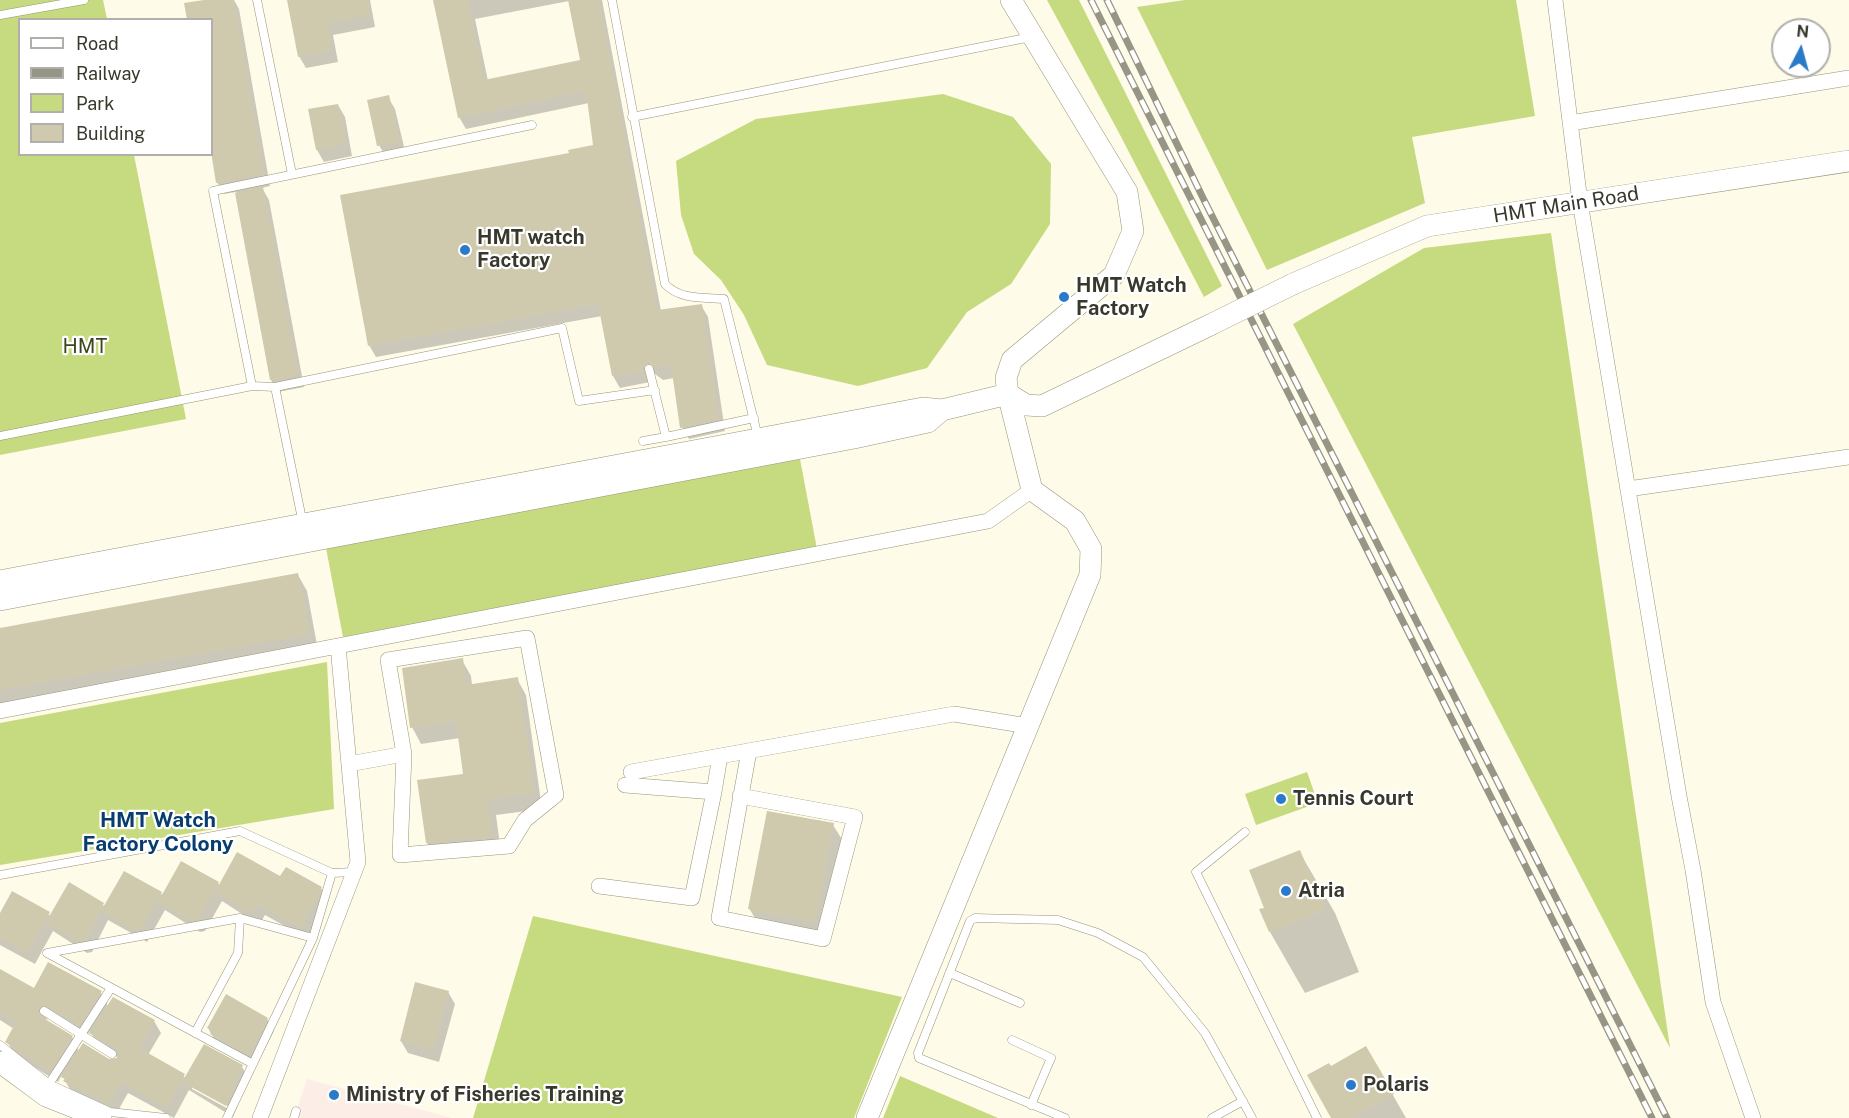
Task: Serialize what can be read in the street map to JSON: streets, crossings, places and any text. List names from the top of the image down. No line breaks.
{"streets":{"street":["HMT Main Road"]},"districts":["HMT Watch Factory Colony"],"parks":["HMT"],"places":["HMT watch Factory","HMT Watch Factory","Tennis Court","Atria","Polaris","Ministry of Fisheries Training"],"legend":["Road","Railway","Park","Building"],"north":"top"}
